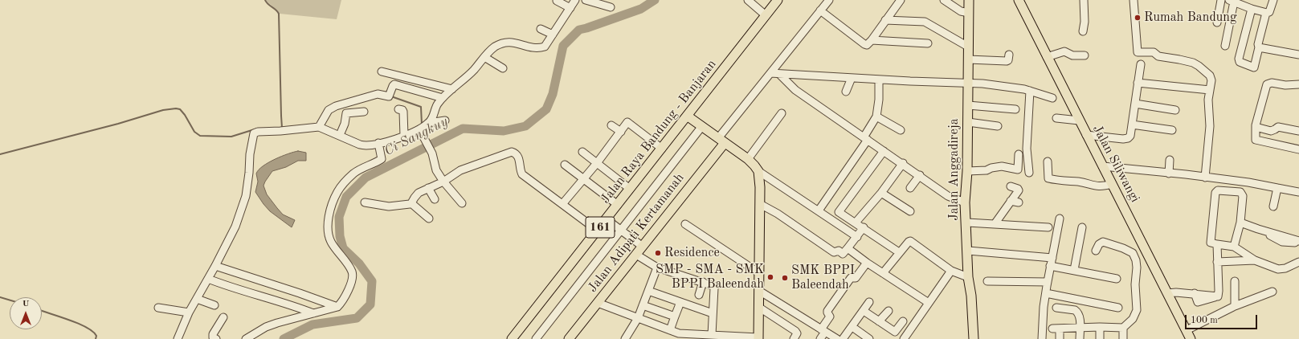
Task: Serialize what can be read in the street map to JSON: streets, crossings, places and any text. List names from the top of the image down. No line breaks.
{"streets":{"main road":["Jalan Raya Bandung - Banjaran","Jalan Siliwangi","Jalan Anggadireja","161","Jalan Adipati Kertamanah"]},"water":["Ci Sangkuy"],"places":["Rumah Bandung","Residence","SMP - SMA - SMK BPPI Baleendah","SMK BPPI Baleendah"],"scale_bar":"100 m","north":"top"}
